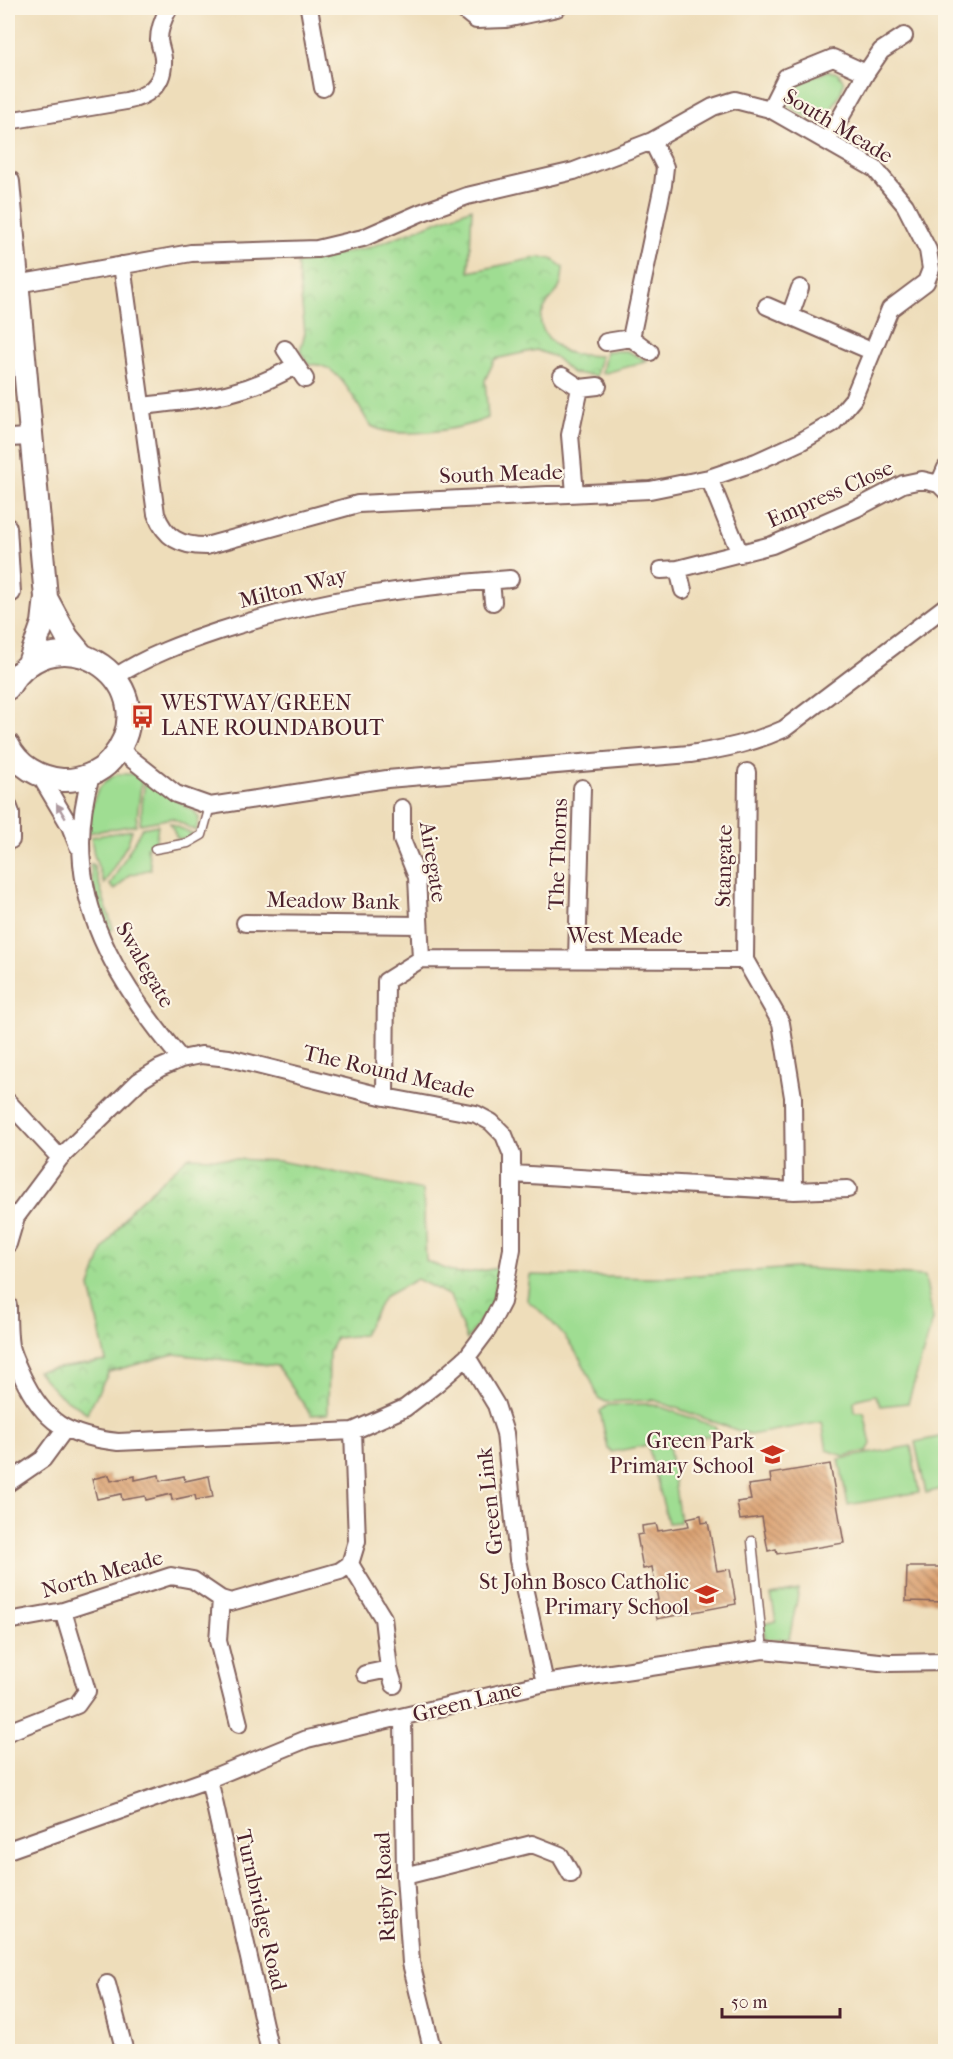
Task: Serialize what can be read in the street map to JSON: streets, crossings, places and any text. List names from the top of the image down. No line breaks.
{"streets":{"street":["South Meade","Empress Close","Milton Way","The Thorns","Airegate","Stangate","Meadow Bank","West Meade","Swalegate","The Round Meade","Green Link","North Meade","Green Lane","Rigby Road","Turnbridge Road"]},"crossings":[["The Thorns","West Meade"],["Airegate","Meadow Bank"],["Airegate","West Meade"],["Stangate","West Meade"],["Swalegate","The Round Meade"],["The Round Meade","Green Link"],["Green Link","Green Lane"],["Green Lane","Rigby Road"],["Green Lane","Turnbridge Road"]],"places":{"bus stop":["WESTWAY/GREEN LANE ROUNDABOUT"],"school or university":["Green Park Primary School","St John Bosco Catholic Primary School"]},"scale_bar":"50 m"}
